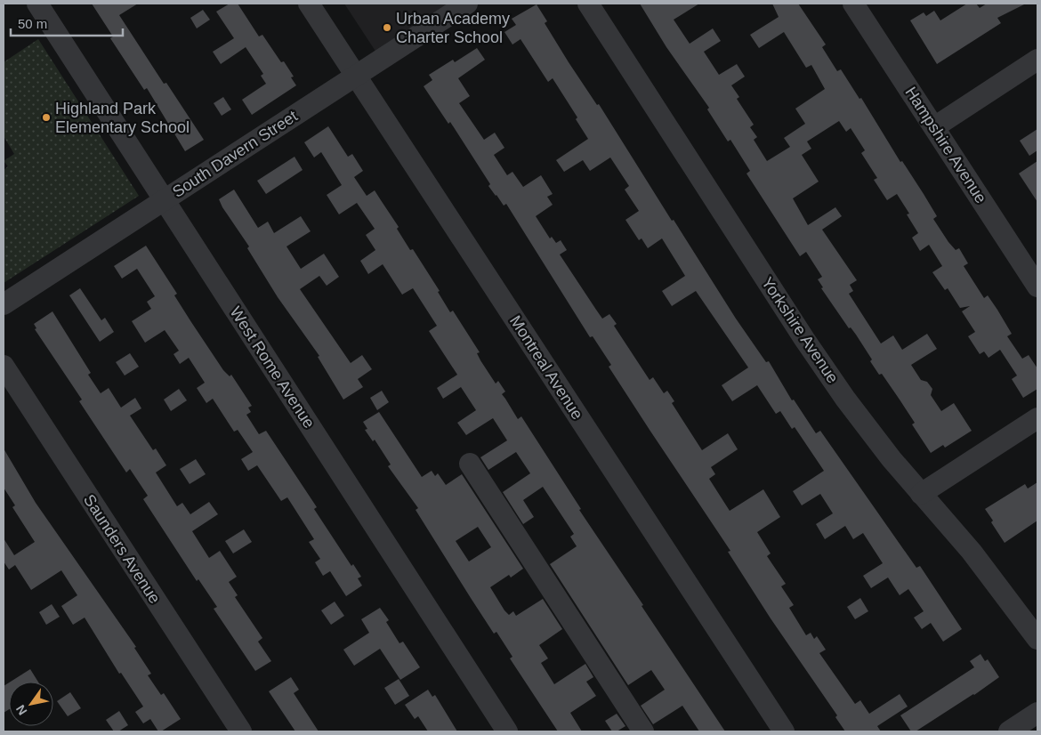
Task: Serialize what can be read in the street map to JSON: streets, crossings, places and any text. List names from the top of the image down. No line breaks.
{"streets":{"street":["Hampshire Avenue","South Davern Street","Yorkshire Avenue","West Rome Avenue","Montreal Avenue","Saunders Avenue"]},"crossings":[["South Davern Street","West Rome Avenue"],["South Davern Street","Montreal Avenue"]],"places":["Urban Academy Charter School","Highland Park Elementary School"],"scale_bar":"50 m","north":"bottom left"}
